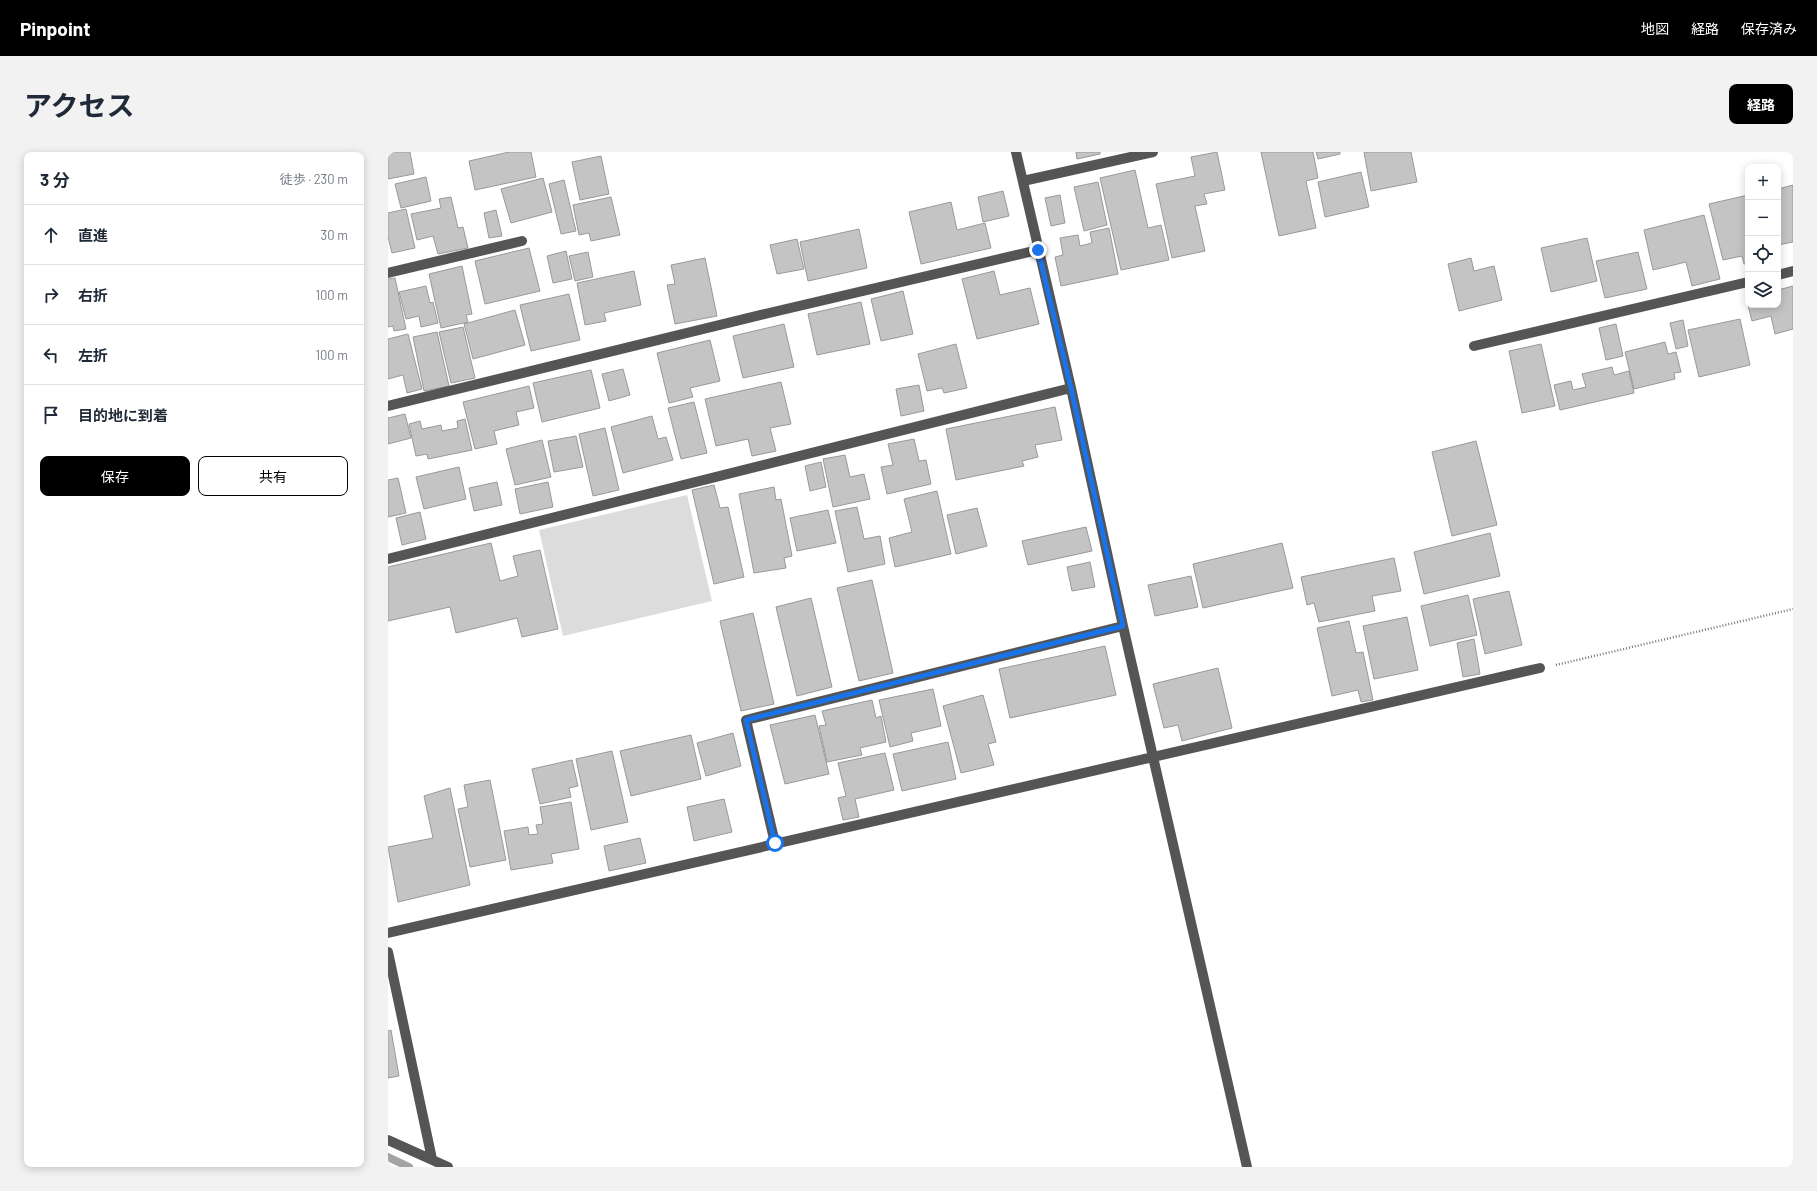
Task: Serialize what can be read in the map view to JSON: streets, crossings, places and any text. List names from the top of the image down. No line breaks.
{"page":{"header":"Pinpoint","nav":["地図","経路","保存済み"],"title":"アクセス","buttons":["経路",["保存","共有"]],"heading":["3 分","徒歩 · 230 m"],"map_buttons":["+","−"],"list":[["直進","30 m"],["右折","100 m"],["左折","100 m"],"目的地に到着"]}}
